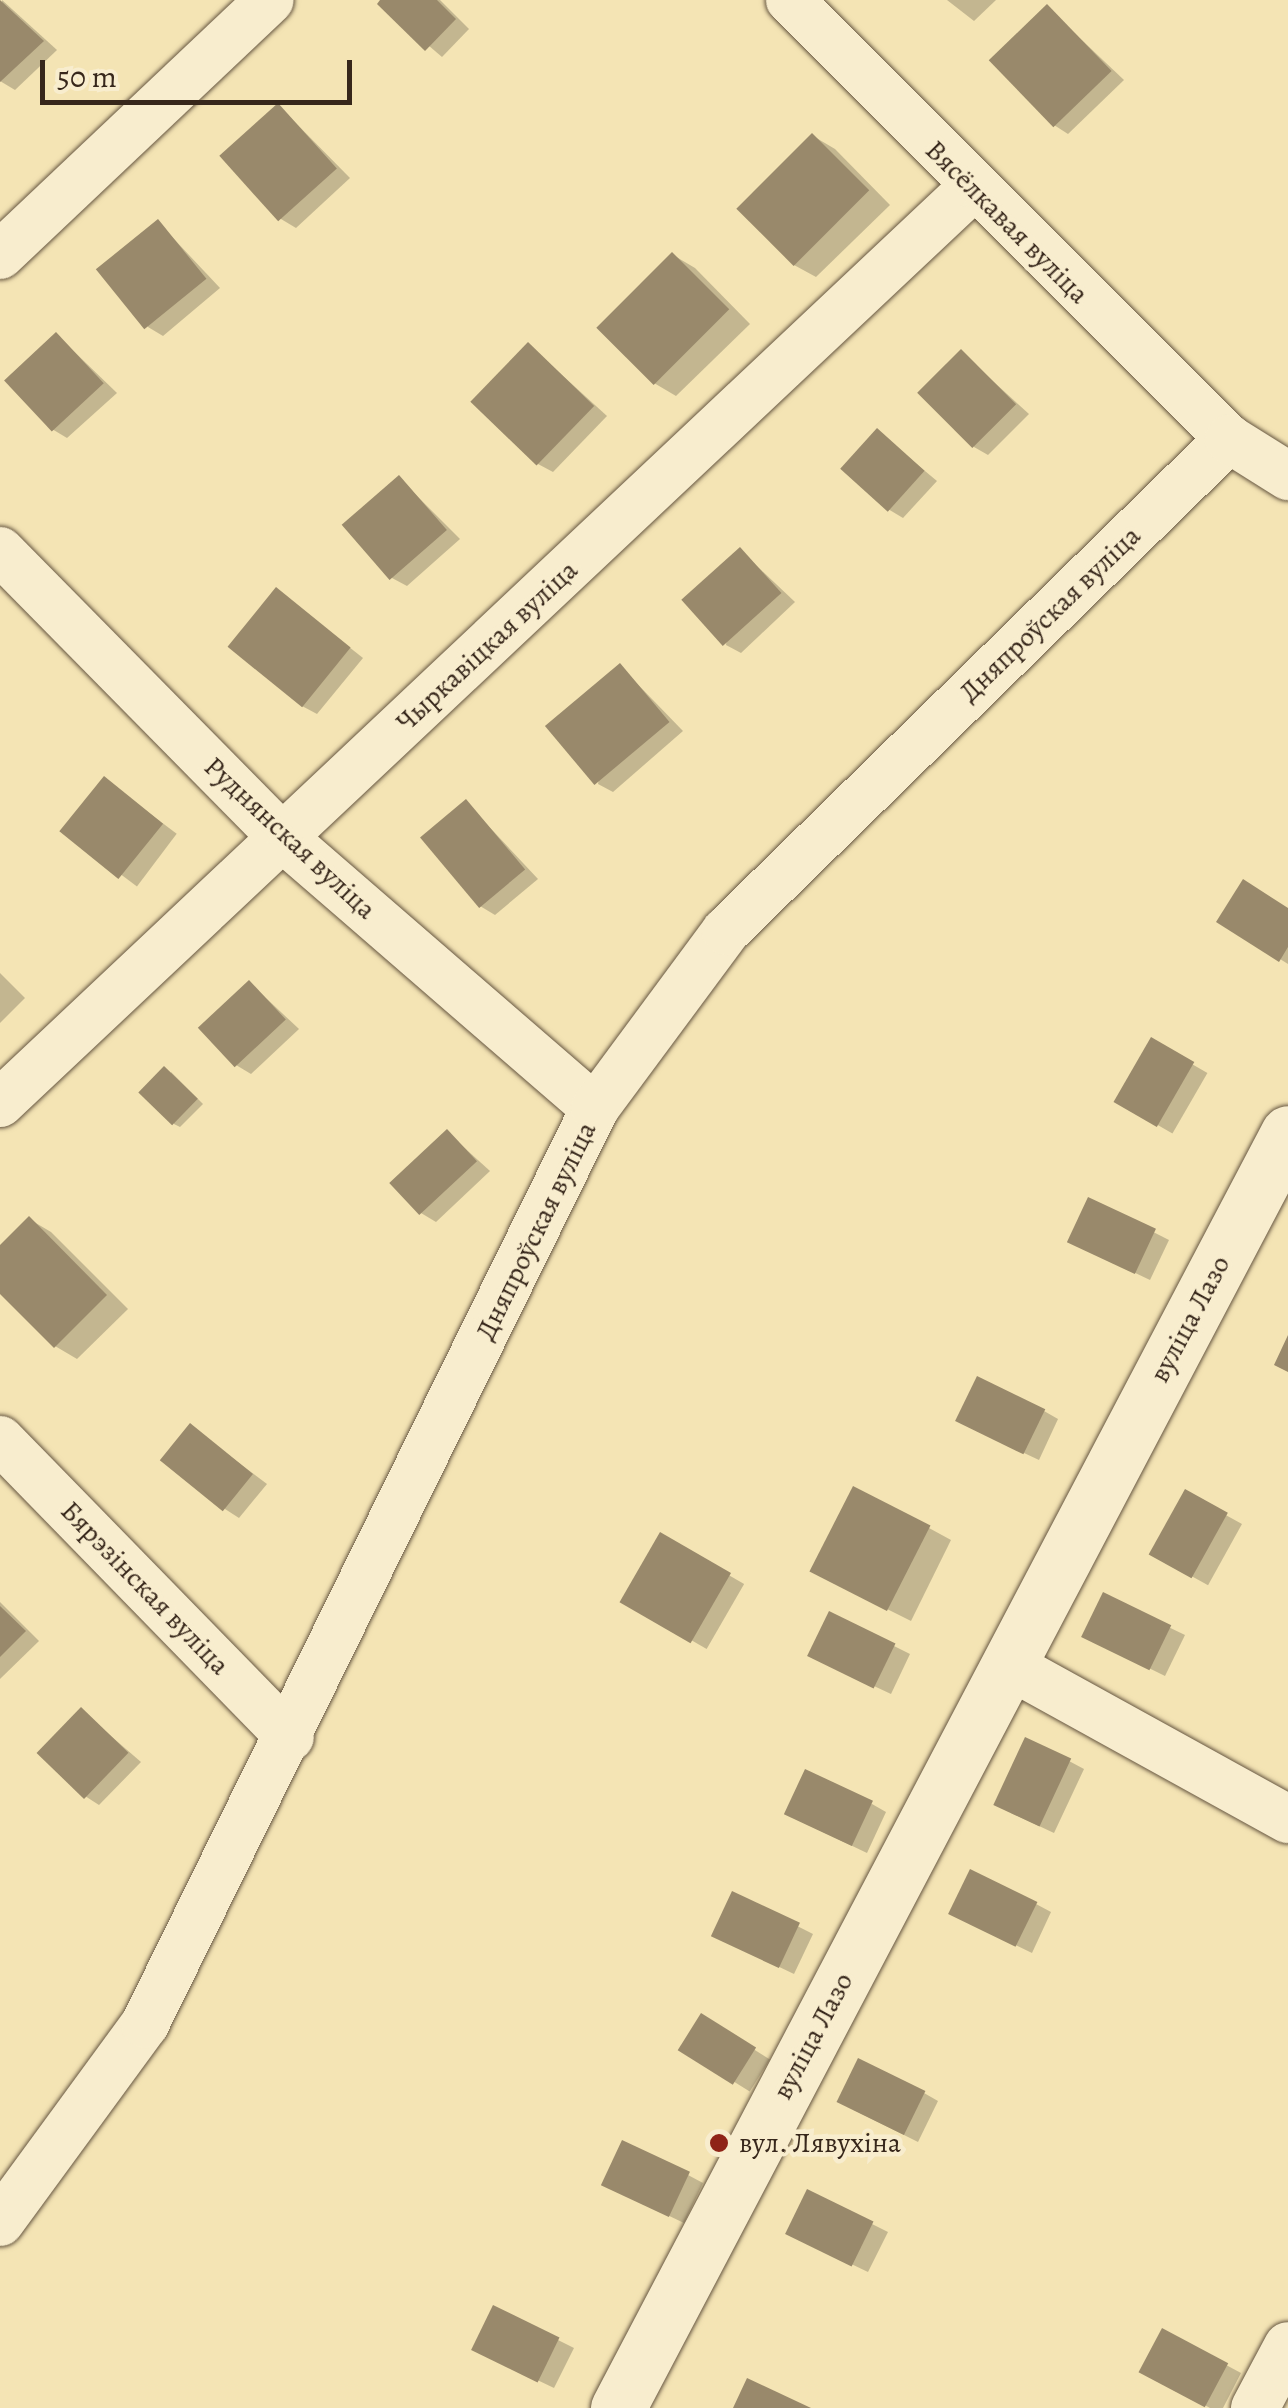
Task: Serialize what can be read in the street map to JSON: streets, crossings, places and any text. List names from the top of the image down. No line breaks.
{"streets":{"main road":["вуліца Лазо"],"street":["Вясёлкавая вуліца","Дняпроўская вуліца","Чыркавіцкая вуліца","Руднянская вуліца","Бярэзінская вуліца"]},"crossings":[["Вясёлкавая вуліца","Дняпроўская вуліца"],["Вясёлкавая вуліца","Чыркавіцкая вуліца"],["Дняпроўская вуліца","Руднянская вуліца"],["Дняпроўская вуліца","Бярэзінская вуліца"],["Чыркавіцкая вуліца","Руднянская вуліца"]],"places":["вул. Лявухіна"],"scale_bar":"50 m"}
